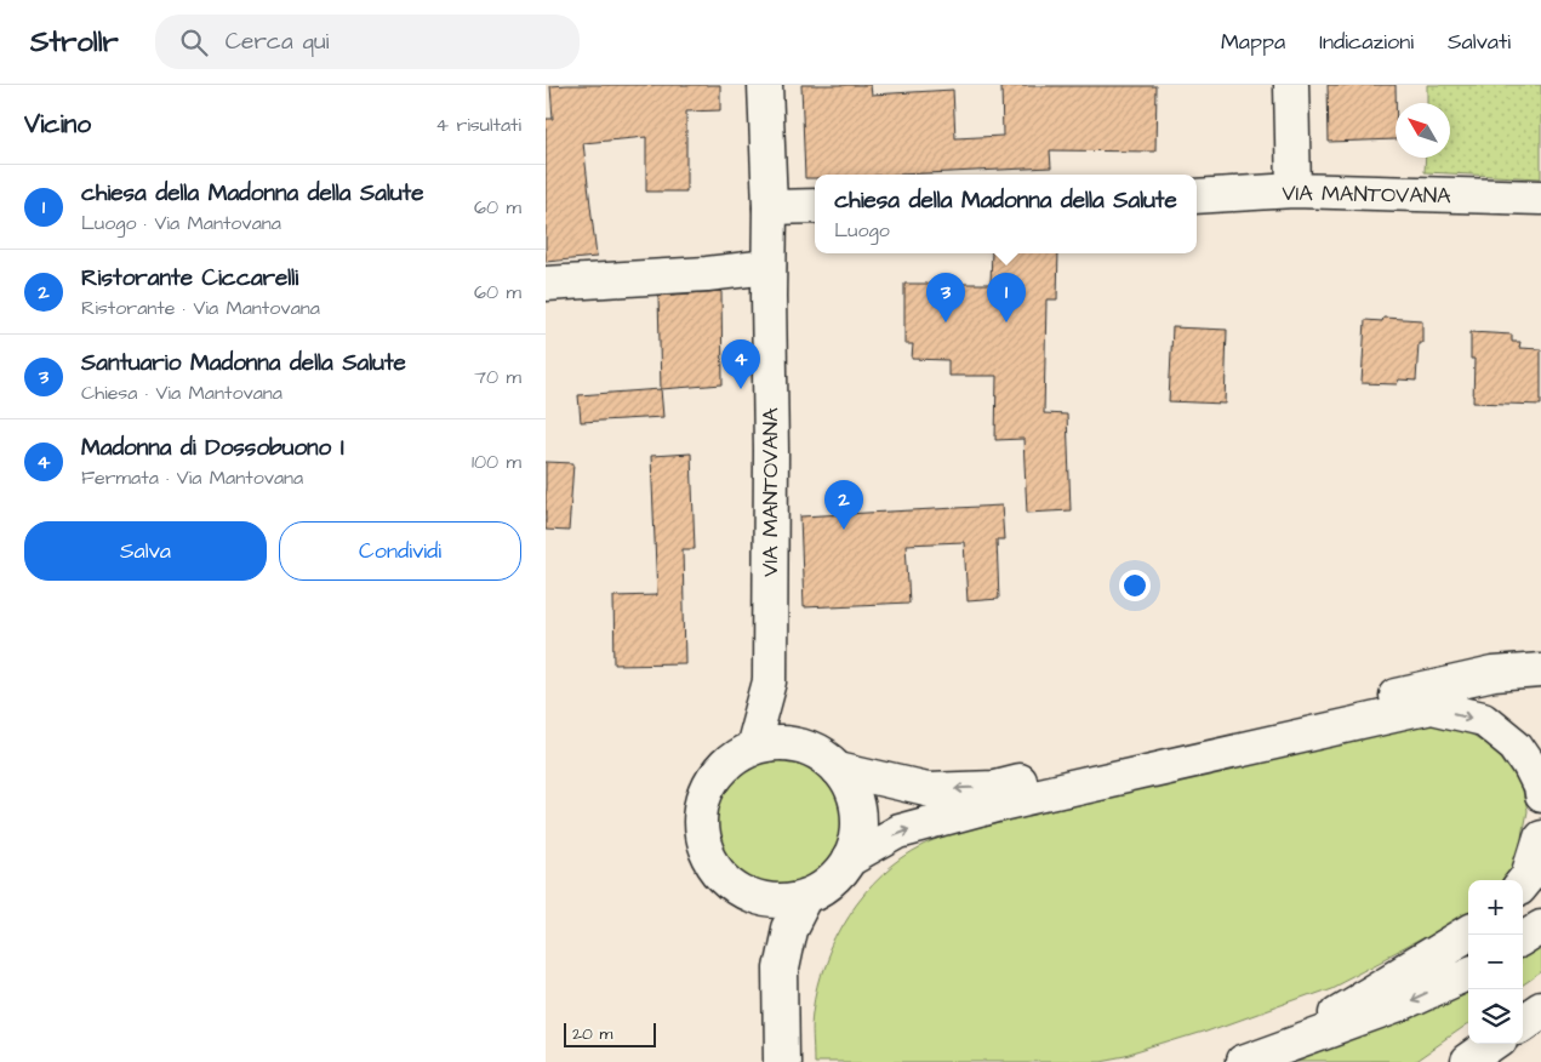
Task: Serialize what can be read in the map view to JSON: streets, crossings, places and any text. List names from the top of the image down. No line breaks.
{"streets":{"main road":["VIA MANTOVANA"]},"scale_bar":"20 m","north":"top left","page":{"header":"Strollr","search":"Cerca qui","nav":["Mappa","Indicazioni","Salvati"],"heading":["Vicino","4 risultati"],"list":[{"mark":"1","name":"chiesa della Madonna della Salute","note":"Luogo · Via Mantovana","value":"60 m"},{"mark":"2","name":"Ristorante Ciccarelli","note":"Ristorante · Via Mantovana","value":"60 m"},{"mark":"3","name":"Santuario Madonna della Salute","note":"Chiesa · Via Mantovana","value":"70 m"},{"mark":"4","name":"Madonna di Dossobuono I","note":"Fermata · Via Mantovana","value":"100 m"}],"popup":["chiesa della Madonna della Salute","Luogo"],"pins":["1","3","4","2"],"buttons":["Salva","Condividi"],"map_buttons":["+","−"],"scale":"20 m"}}
